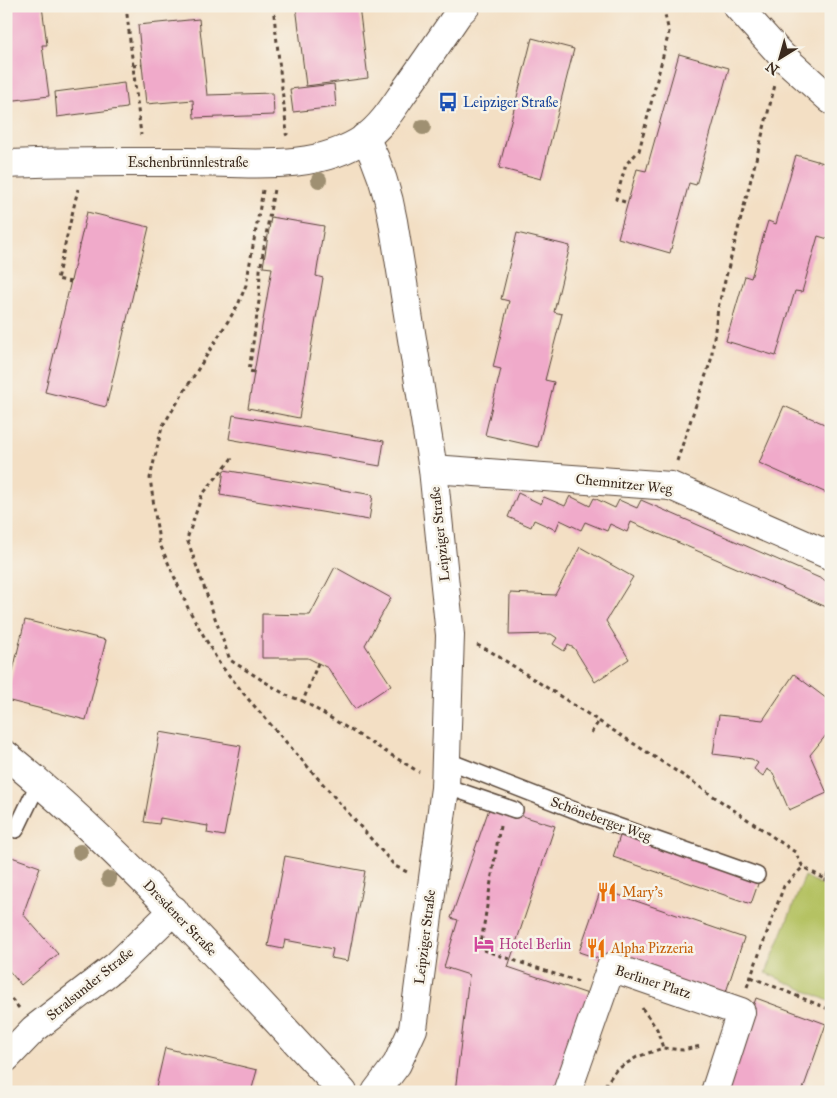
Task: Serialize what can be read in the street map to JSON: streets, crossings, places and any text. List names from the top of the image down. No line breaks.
{"streets":{"street":["Eschenbrünnlestraße","Chemnitzer Weg","Leipziger Straße","Dresdener Straße","Berliner Platz","Stralsunder Straße"],"lane":["Schöneberger Weg"]},"crossings":[["Eschenbrünnlestraße","Leipziger Straße"],["Chemnitzer Weg","Leipziger Straße"],["Leipziger Straße","Schöneberger Weg"],["Dresdener Straße","Stralsunder Straße"]],"places":{"bus stop":["Leipziger Straße"],"restaurant":["Mary's","Alpha Pizzeria"],"hotel":["Hotel Berlin"]},"north":"bottom left"}
